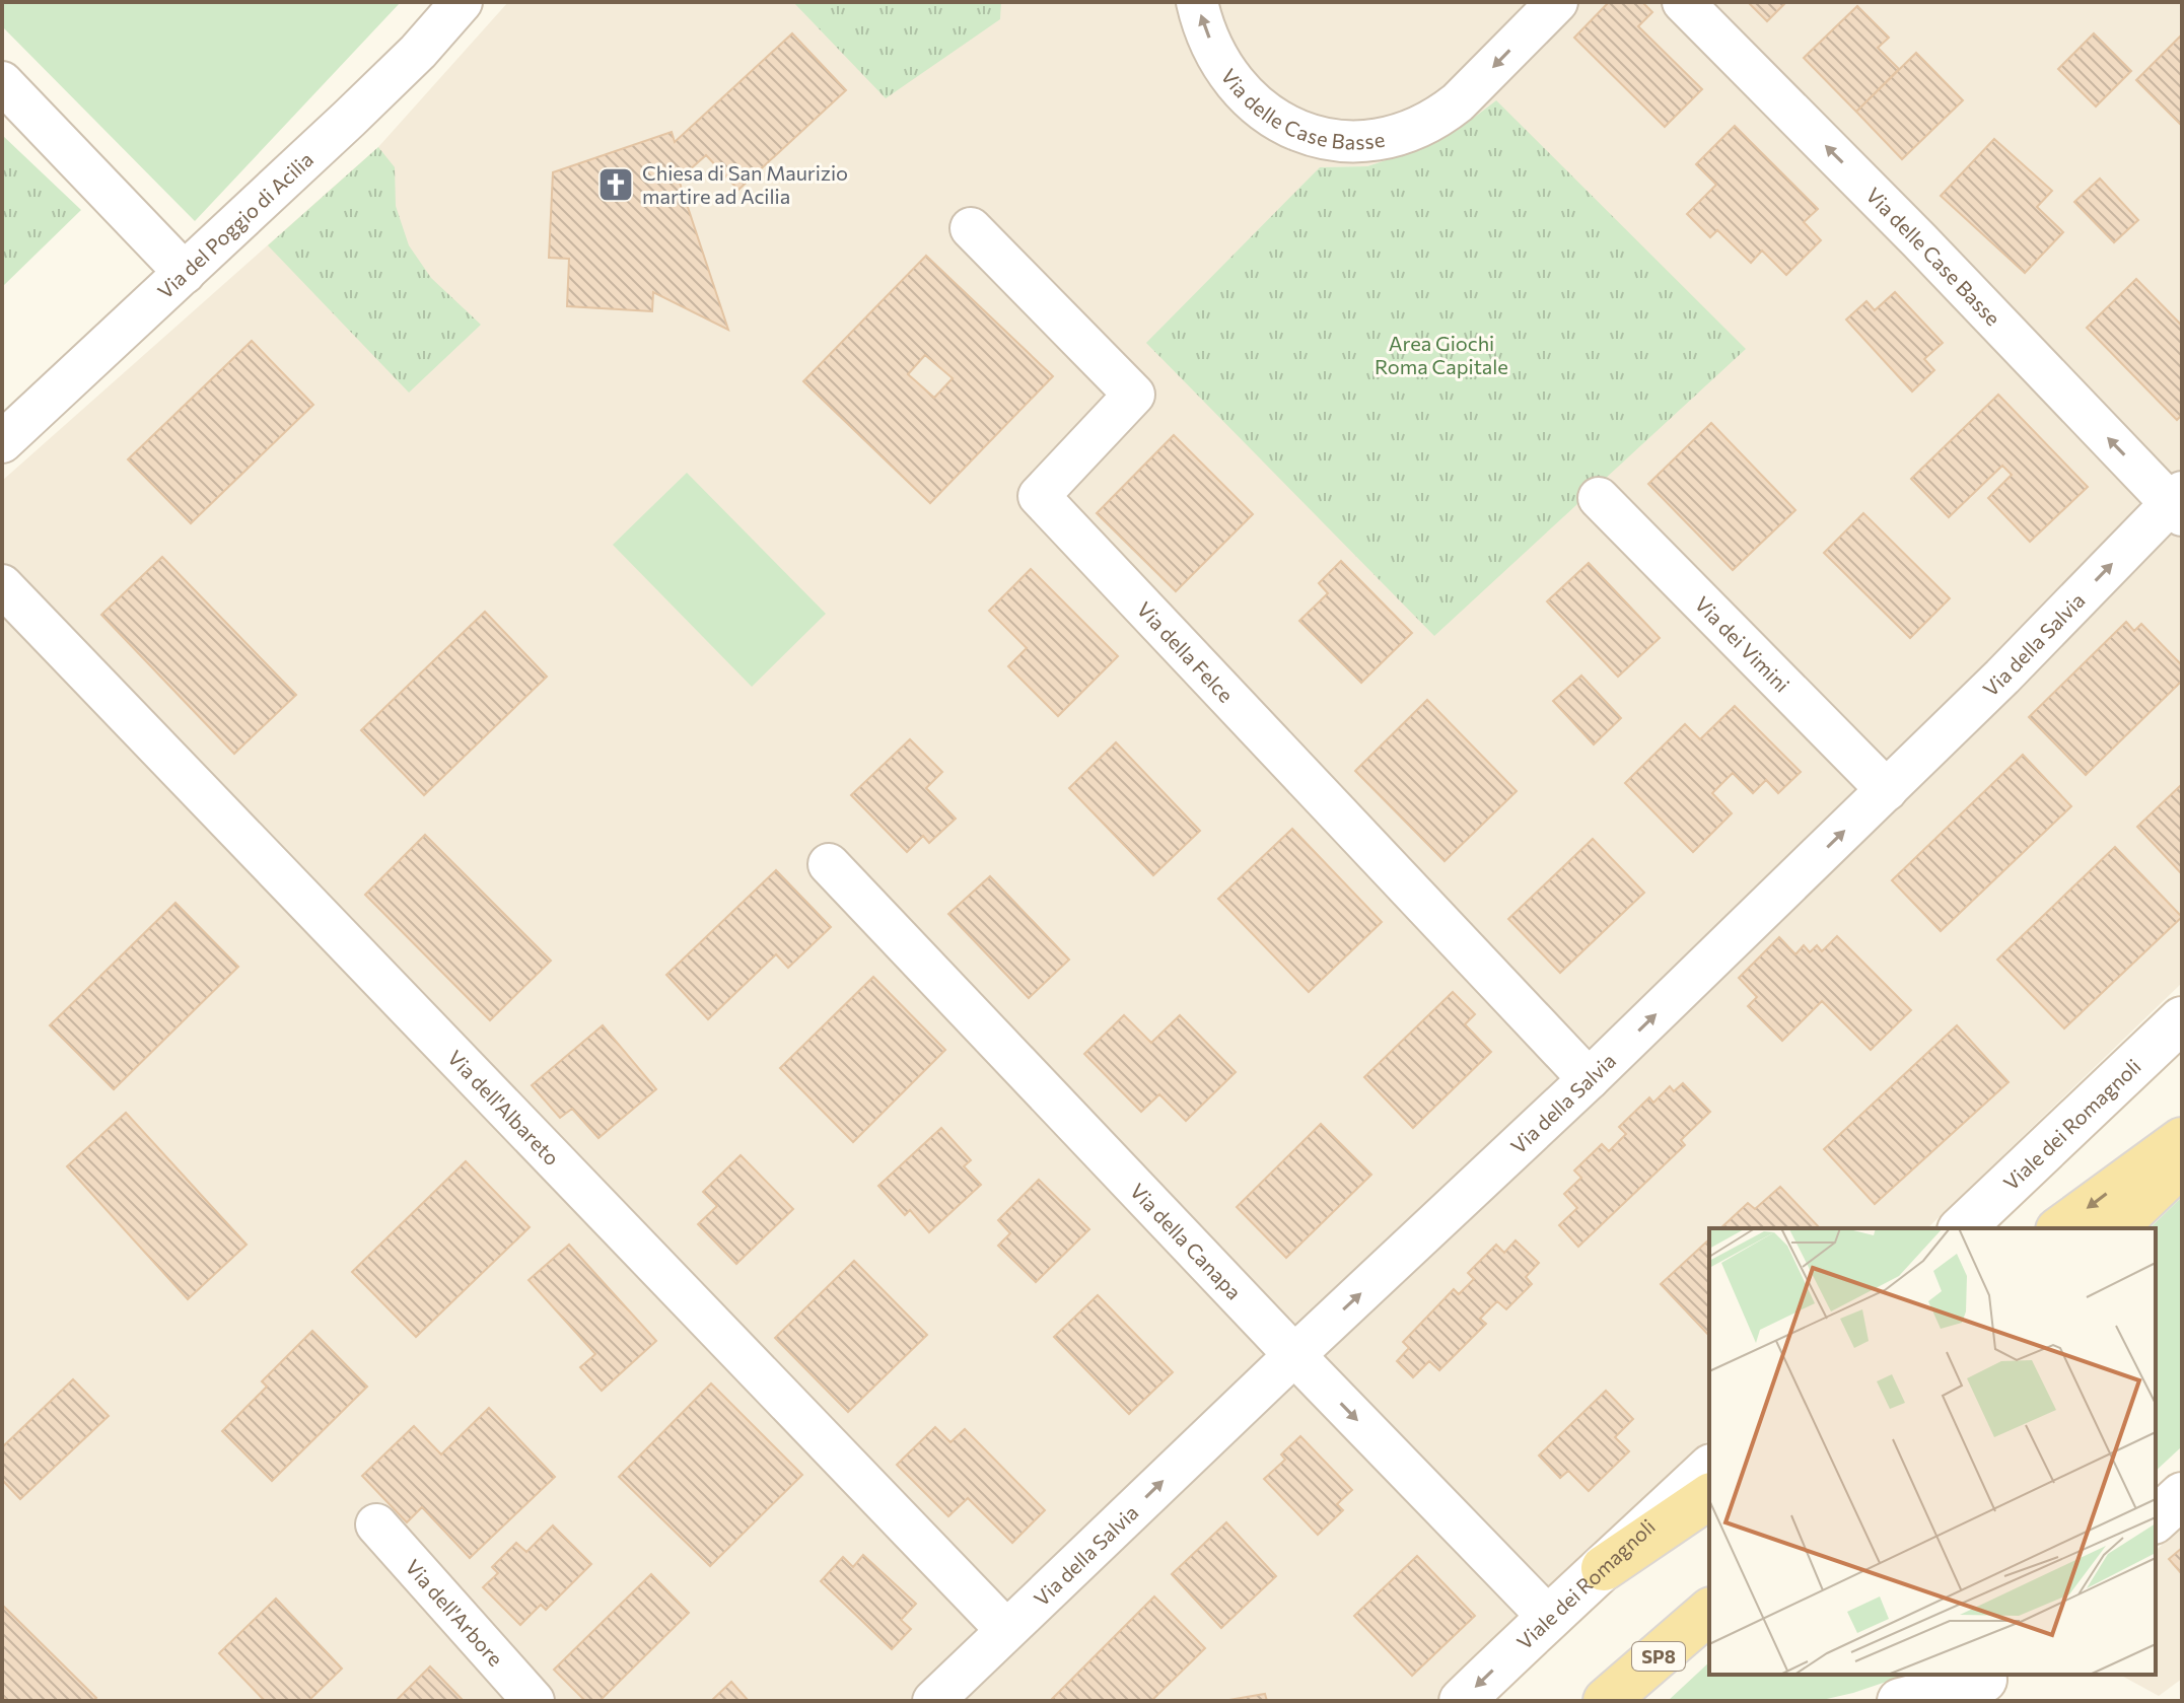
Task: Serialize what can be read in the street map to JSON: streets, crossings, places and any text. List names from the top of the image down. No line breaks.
{"streets":{"main road":["Viale dei Romagnoli","SP8"],"street":["Via delle Case Basse","Via del Poggio di Acilia","Via della Salvia","Via dei Vimini","Via della Felce","Via dell'Albareto","Via della Canapa","Via dell'Arbore"]},"crossings":[["Via delle Case Basse","Via della Salvia"],["Via della Salvia","Via dei Vimini"],["Via della Salvia","Via della Felce"],["Via della Salvia","Via dell'Albareto"],["Via della Salvia","Via della Canapa"],["Viale dei Romagnoli","Via della Canapa"]],"one_way":["Via delle Case Basse","Via della Salvia","Via della Canapa"],"parks":["Area Giochi Roma Capitale"],"places":{"church":["Chiesa di San Maurizio martire ad Acilia"]}}
